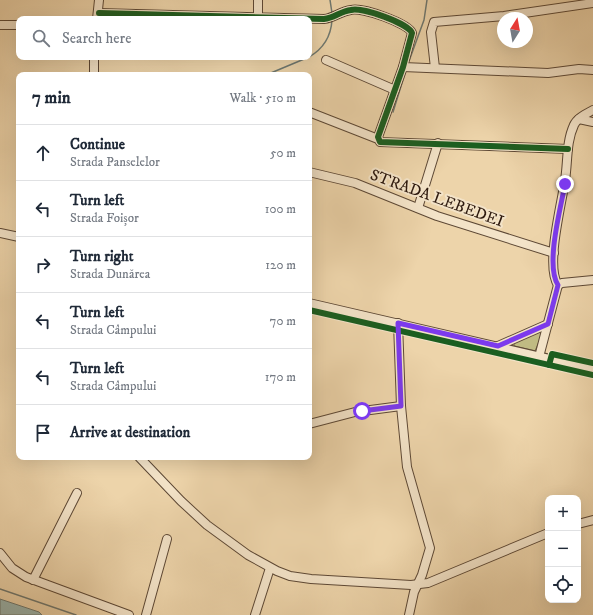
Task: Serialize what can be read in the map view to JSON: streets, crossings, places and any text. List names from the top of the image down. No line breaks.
{"streets":{"street":["STRADA LEBEDEI"]},"north":"top","page":{"search":"Search here","heading":["7 min","Walk · 510 m"],"list":[["Continue","Strada Panselelor","50 m"],["Turn left","Strada Foișor","100 m"],["Turn right","Strada Dunărea","120 m"],["Turn left","Strada Câmpului","70 m"],["Turn left","Strada Câmpului","170 m"],"Arrive at destination"],"map_buttons":["+","−"]}}
